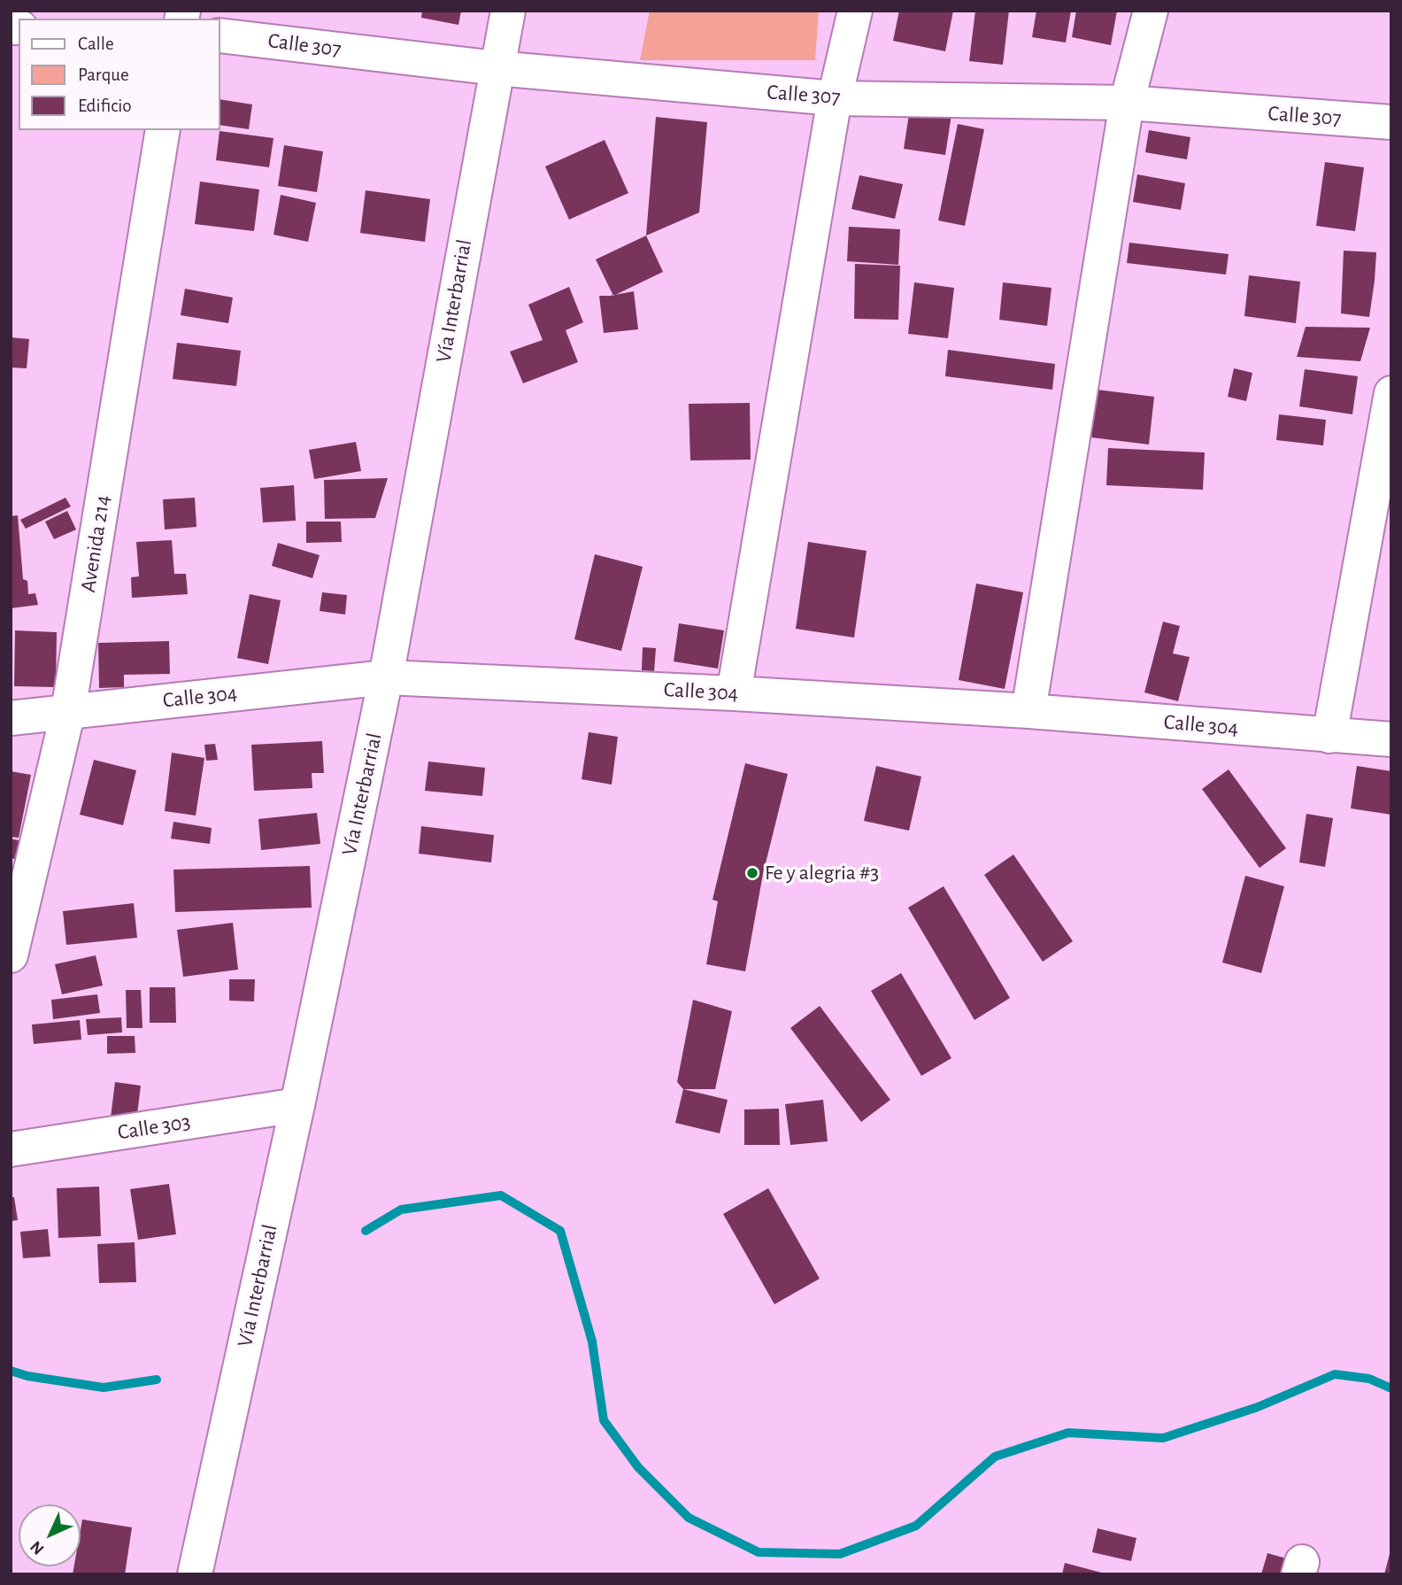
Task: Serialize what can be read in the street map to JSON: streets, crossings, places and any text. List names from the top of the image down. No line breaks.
{"streets":{"street":["Calle 307","Vía Interbarrial","Avenida 214","Calle 304","Calle 303"]},"crossings":[["Calle 307","Vía Interbarrial"],["Vía Interbarrial","Calle 304"],["Vía Interbarrial","Calle 303"],["Avenida 214","Calle 304"]],"places":["Fe y alegria #3"],"legend":["Calle","Parque","Edificio"],"north":"bottom left"}
